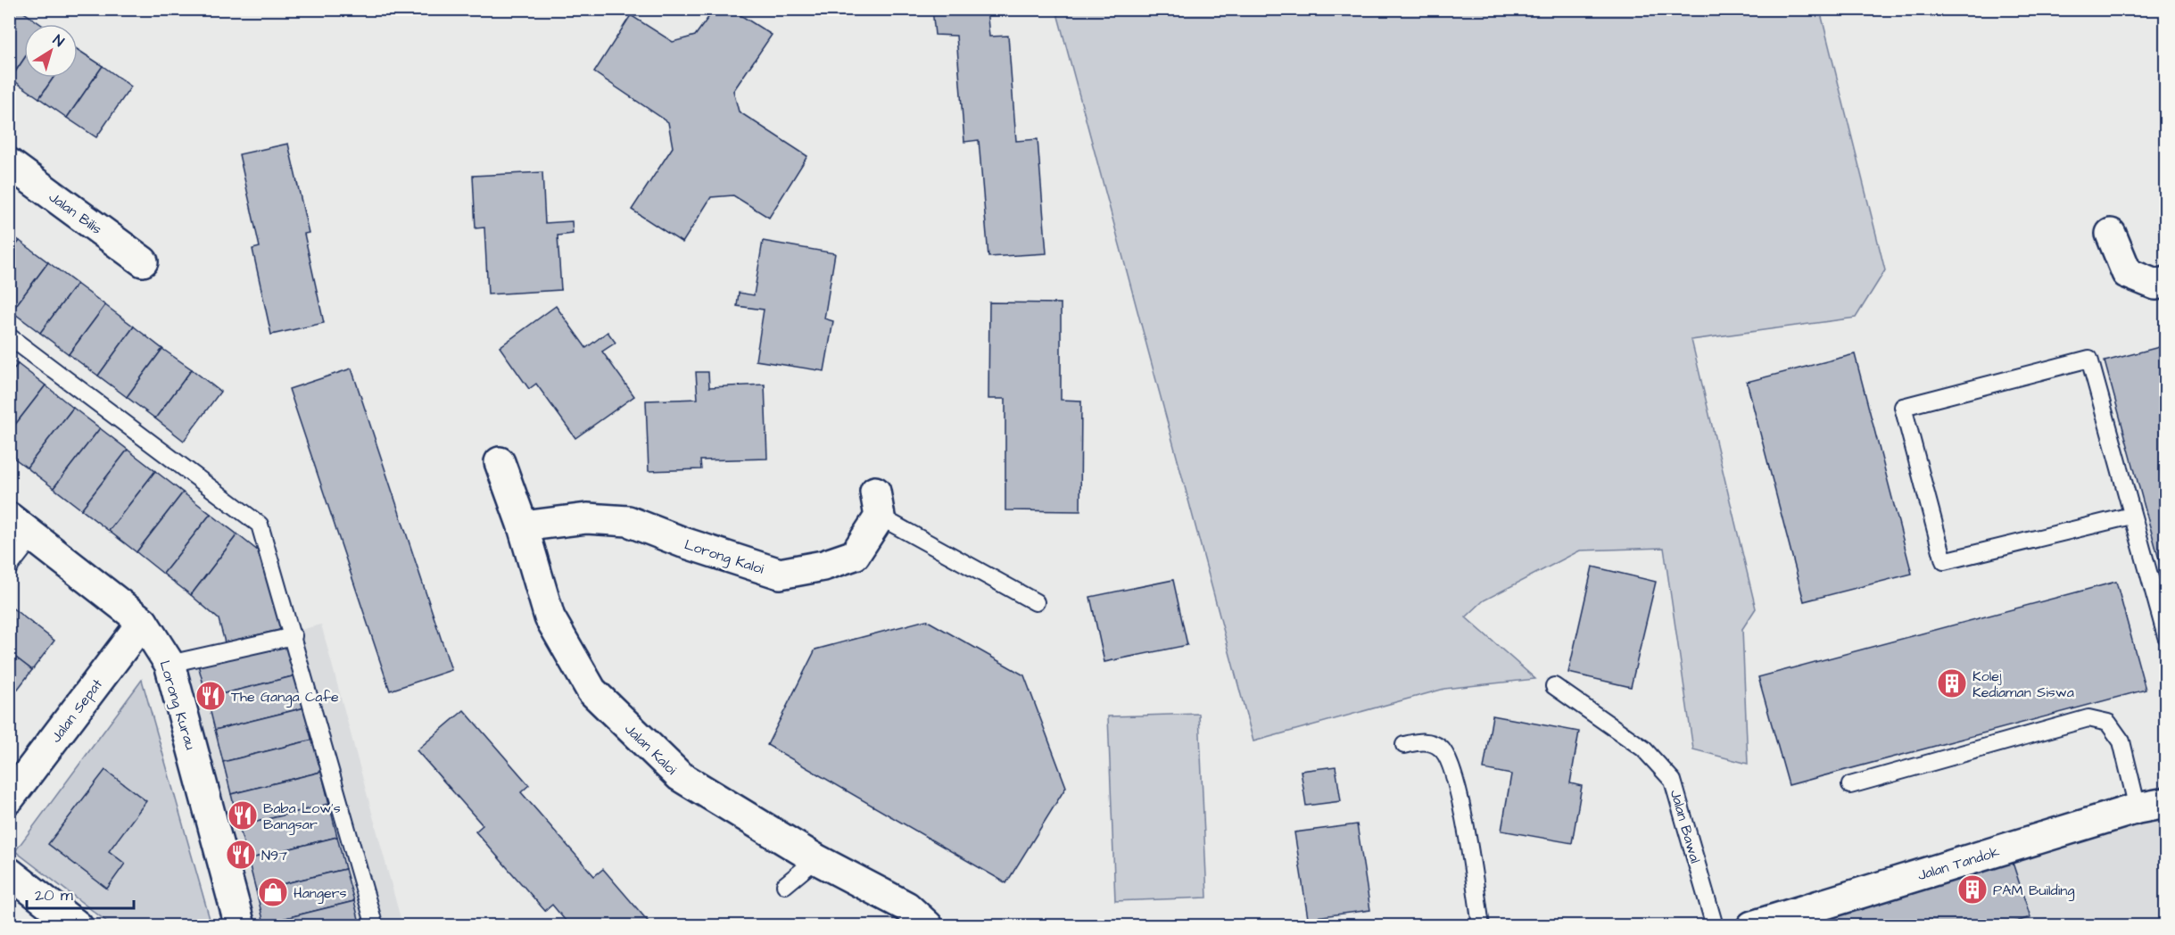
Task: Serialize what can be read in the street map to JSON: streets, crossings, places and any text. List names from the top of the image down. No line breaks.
{"streets":{"street":["Jalan Bilis","Lorong Kaloi","Lorong Kurau","Jalan Sepat","Jalan Kaloi","Jalan Tandok"],"lane":["Jalan Bawal"]},"crossings":[["Lorong Kaloi","Jalan Kaloi"],["Lorong Kurau","Jalan Sepat"]],"places":{"building":["Kolej Kediaman Siswa","PAM Building"],"restaurant":["The Ganga Cafe","Baba Low's Bangsar","N97"],"shop":["Hangers"]},"scale_bar":"20 m","north":"top right"}
